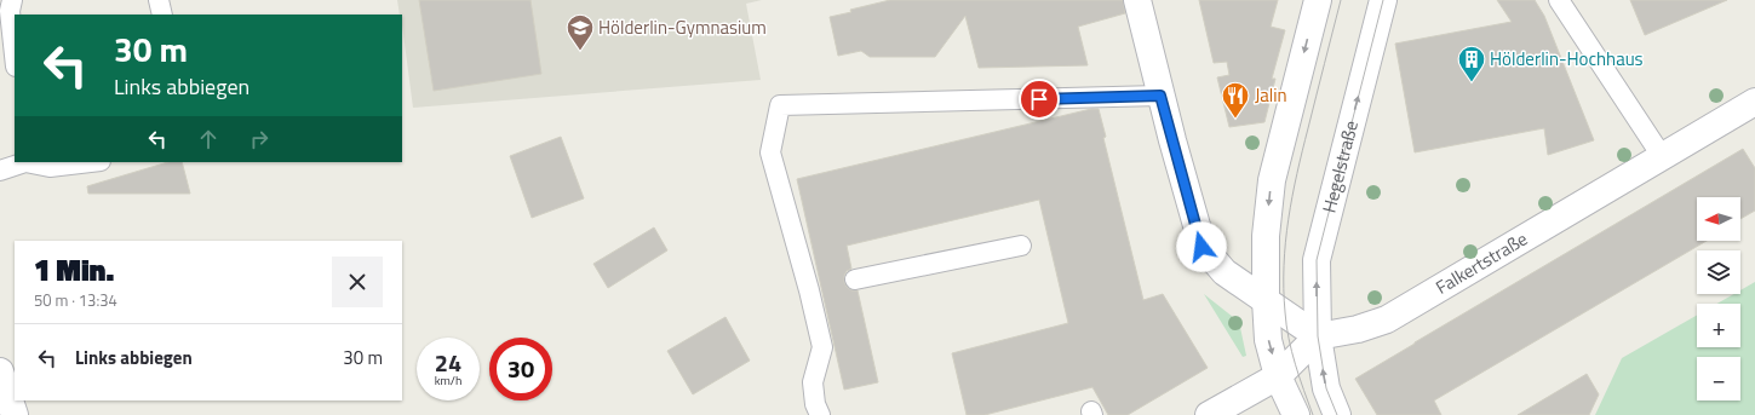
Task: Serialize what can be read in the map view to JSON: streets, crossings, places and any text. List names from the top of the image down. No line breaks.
{"streets":{"street":["Hegelstraße","Falkertstraße"]},"crossings":[["Hegelstraße","Falkertstraße"]],"places":{"school or university":["Hölderlin-Gymnasium"],"building":["Hölderlin-Hochhaus"],"restaurant":["Jalin"]},"north":"left","page":{"turn":["30 m","Links abbiegen"],"map_buttons":["+","−"],"heading":["1 Min.","50 m · 13:34"],"list":[{"name":"Links abbiegen","value":"30 m"}],"speed":"24 km/h","limit":"30"}}
